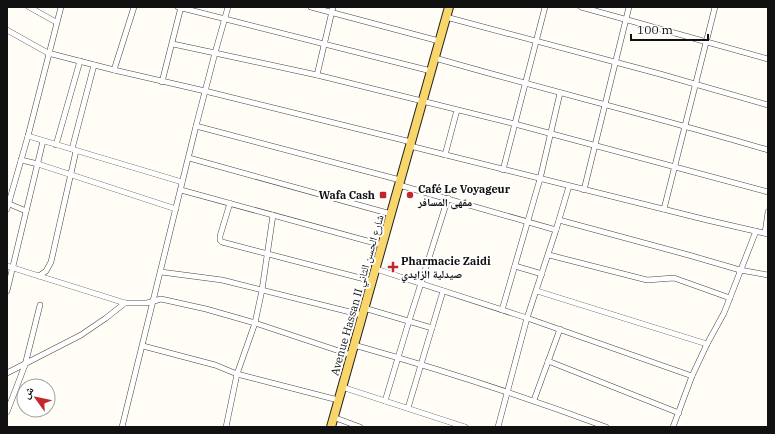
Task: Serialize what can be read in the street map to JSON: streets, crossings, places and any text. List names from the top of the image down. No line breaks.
{"streets":{"main road":["Avenue Hassan II شارع الحسن الثاني"]},"places":{"transit":["Wafa Cash"],"other":["Café Le Voyageur مقهى المسافر"],"health":["Pharmacie Zaidi صيدلية الزايدي"]},"scale_bar":"100 m","north":"top left"}
